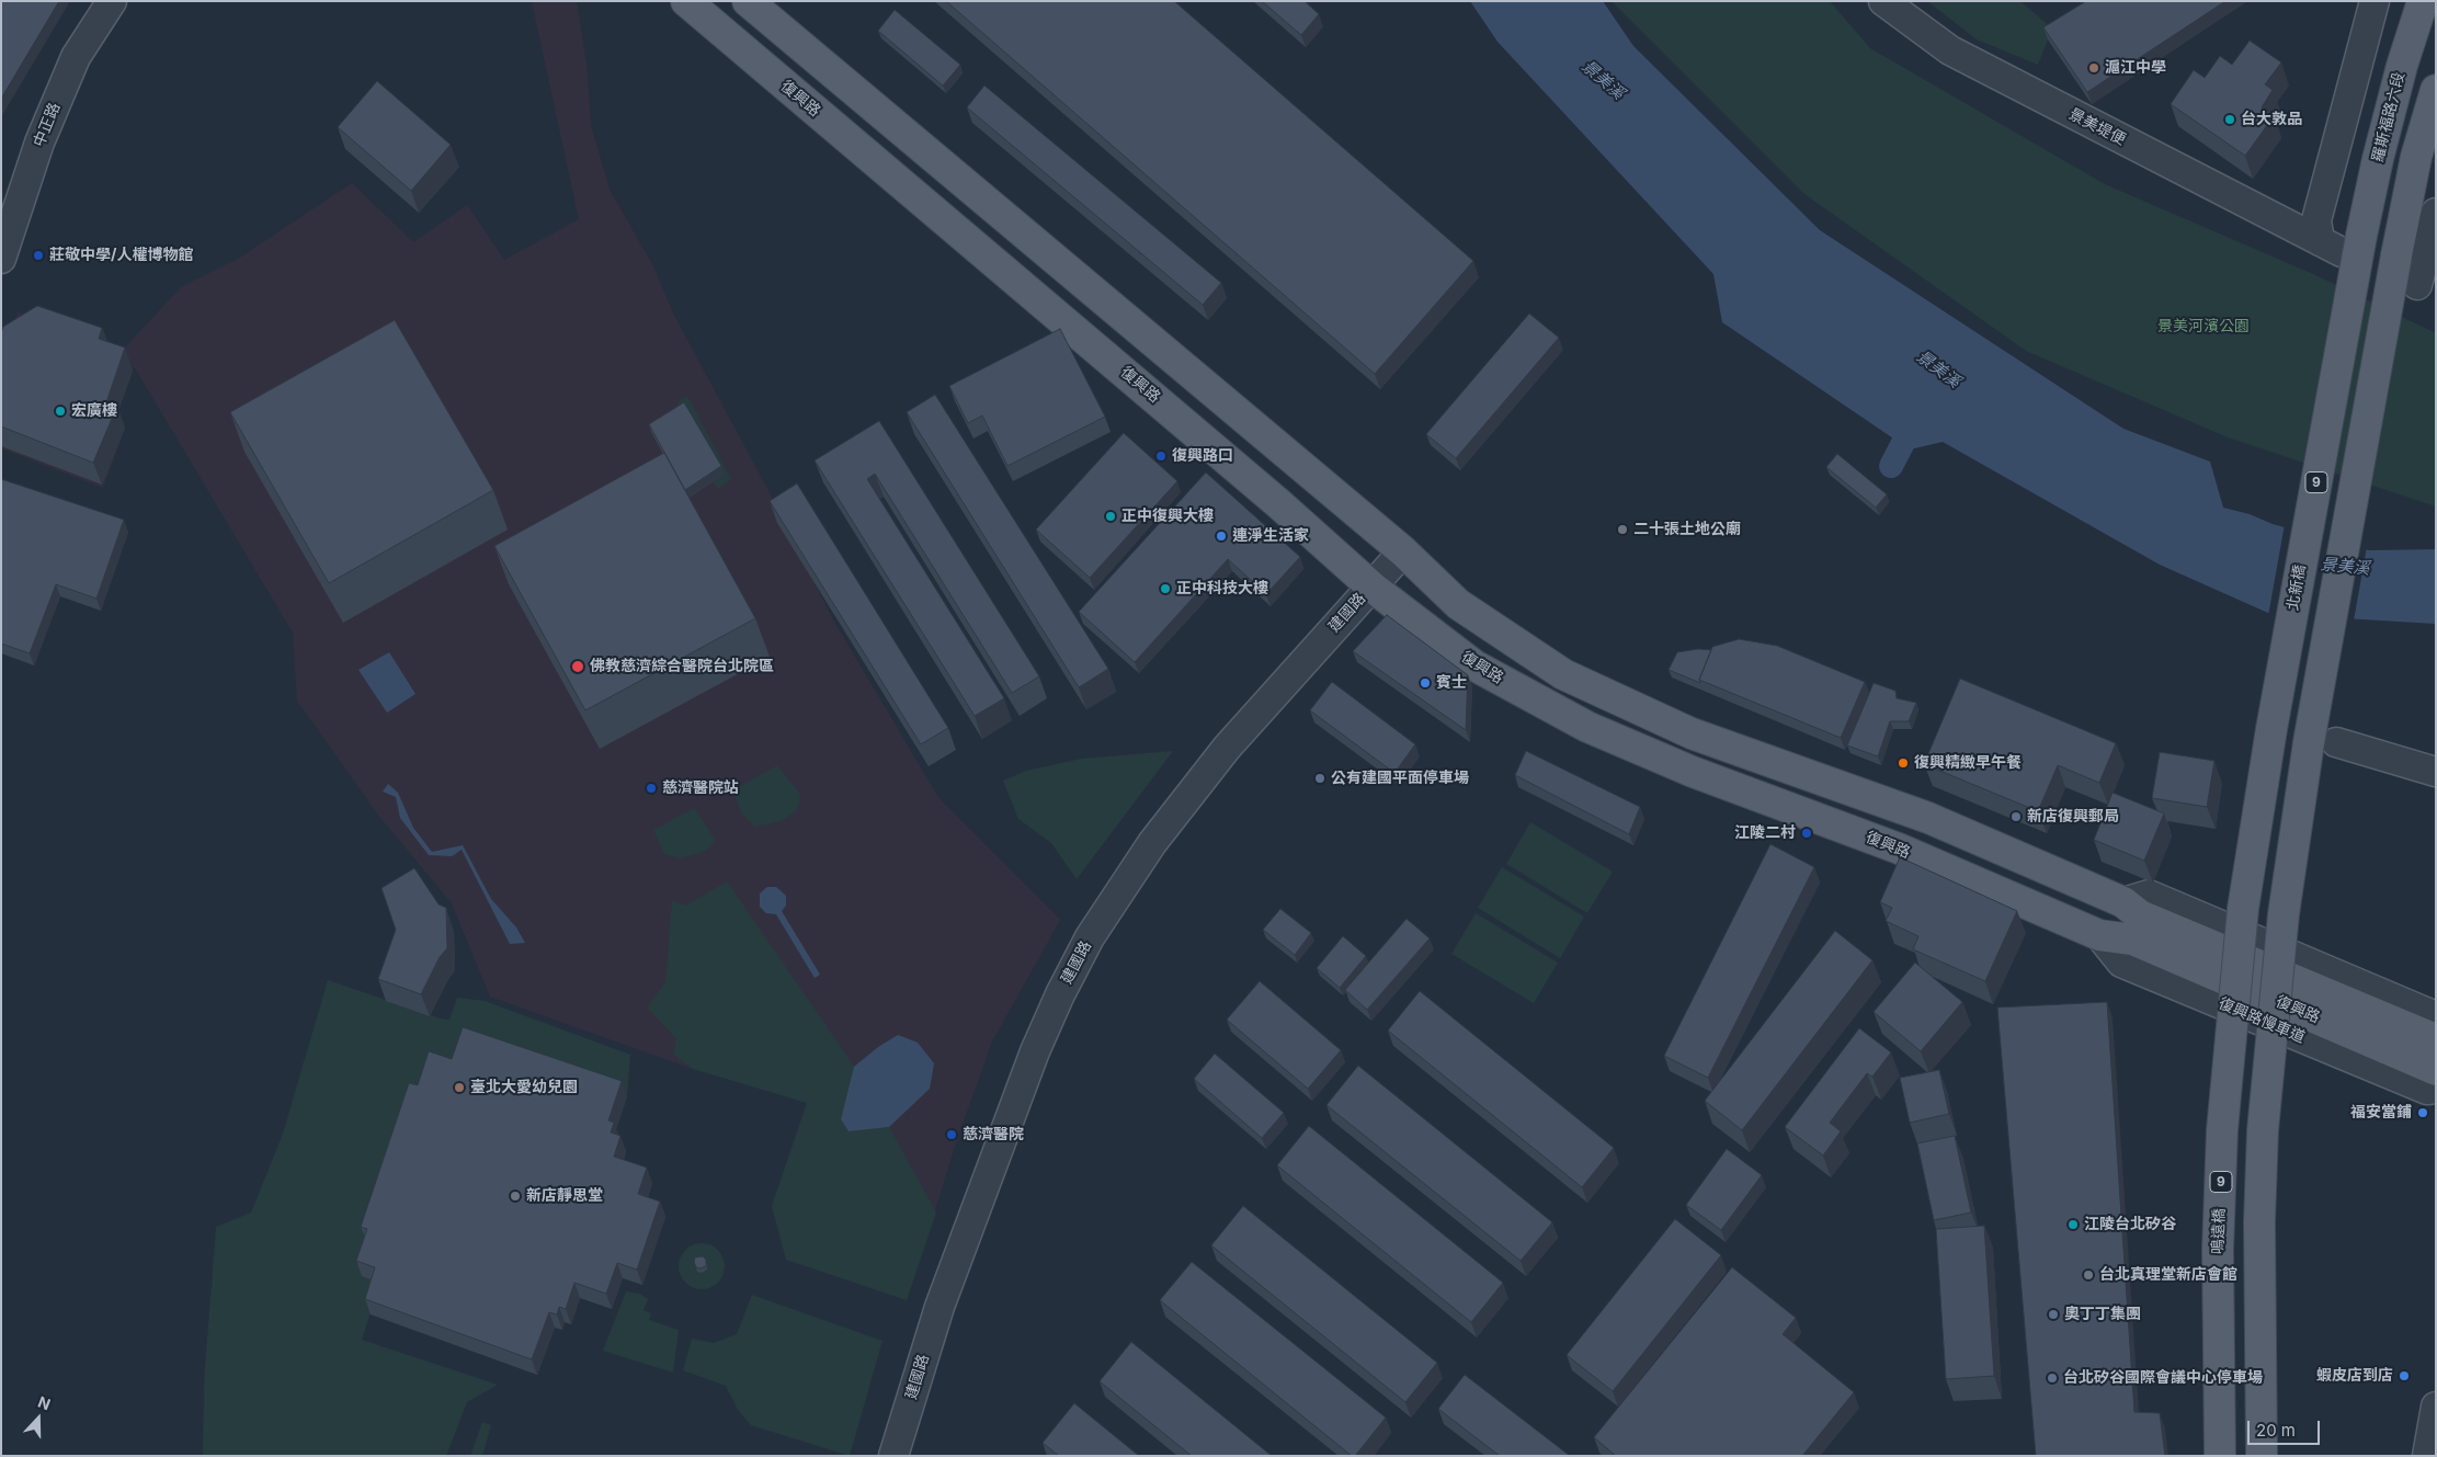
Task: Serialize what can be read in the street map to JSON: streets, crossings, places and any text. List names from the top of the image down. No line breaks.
{"streets":{"main road":["復興路","羅斯福路六段","9","北新橋","鳴遠橋"],"street":["中正路","景美堤便","建國路","復興路慢車道"]},"crossings":[["復興路","建國路"],["復興路","復興路慢車道"],["羅斯福路六段","景美堤便"],["羅斯福路六段","北新橋"],["景美堤便","北新橋"],["北新橋","鳴遠橋"]],"water":["景美溪"],"parks":["景美河濱公園"],"places":["滬江中學","台大敦品","莊敬中學/人權博物館","宏廣樓","復興路口","正中復興大樓","二十張土地公廟","連淨生活家","正中科技大樓","佛教慈濟綜合醫院台北院區","賓士","復興精緻早午餐","公有建國平面停車場","慈濟醫院站","新店復興郵局","江陵二村","臺北大愛幼兒園","福安當鋪","慈濟醫院","新店靜思堂","江陵台北矽谷","台北真理堂新店會館","奧丁丁集團","蝦皮店到店","台北矽谷國際會議中心停車場"],"scale_bar":"20 m","north":"top"}
